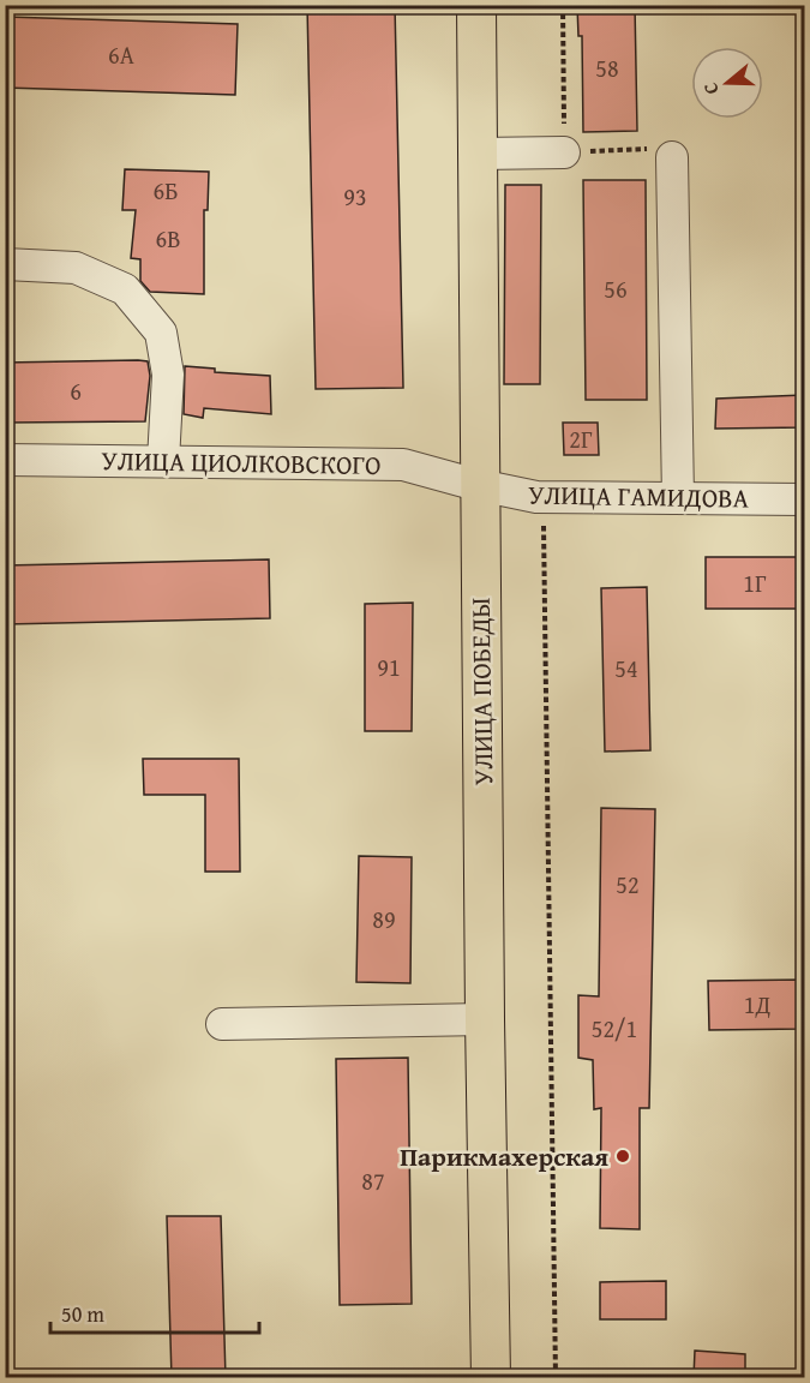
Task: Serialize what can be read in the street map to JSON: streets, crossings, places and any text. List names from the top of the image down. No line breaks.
{"streets":{"main road":["УЛИЦА ПОБЕДЫ"],"street":["УЛИЦА ЦИОЛКОВСКОГО","УЛИЦА ГАМИДОВА"]},"crossings":[["УЛИЦА ЦИОЛКОВСКОГО","УЛИЦА ГАМИДОВА"],["УЛИЦА ЦИОЛКОВСКОГО","УЛИЦА ПОБЕДЫ"],["УЛИЦА ГАМИДОВА","УЛИЦА ПОБЕДЫ"]],"places":["Парикмахерская"],"house_numbers":["6А","58","6Б","93","6В","56","6","2Г","1Г","91","54","52","89","1Д","52/1","87"],"scale_bar":"50 m","north":"left"}
